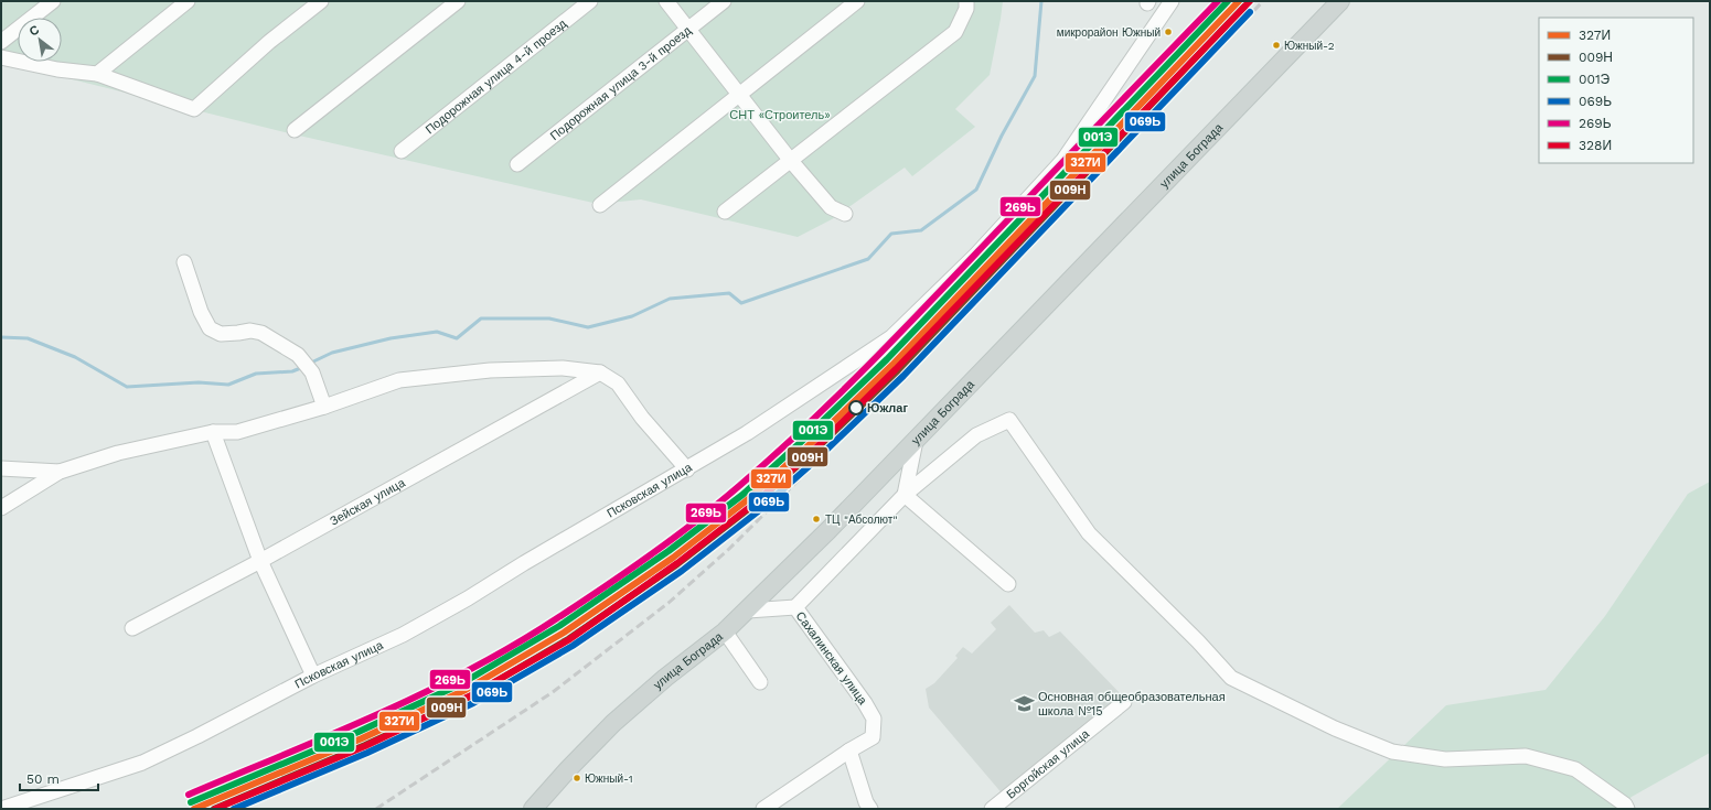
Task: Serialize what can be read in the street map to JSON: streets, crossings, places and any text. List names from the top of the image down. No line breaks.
{"streets":{"main road":["улица Бограда"],"street":["Подорожная улица 4-й проезд","Подорожная улица 3-й проезд","Псковская улица","Зейская улица","Сахалинская улица","Боргойская улица"]},"parks":["СНТ «Строитель»"],"places":{"other":["микрорайон Южный","Южный-2","Южлаг","ТЦ \"Абсолют\"","Южный-1"],"school or university":["Основная общеобразовательная школа №15"]},"lines":["transit line 327И","transit line 001Э","transit line 269Ь","transit line 328И","transit line 009Н","transit line 069Ь"],"legend":["327И","009Н","001Э","069Ь","269Ь","328И"],"scale_bar":"50 m","north":"top left"}
